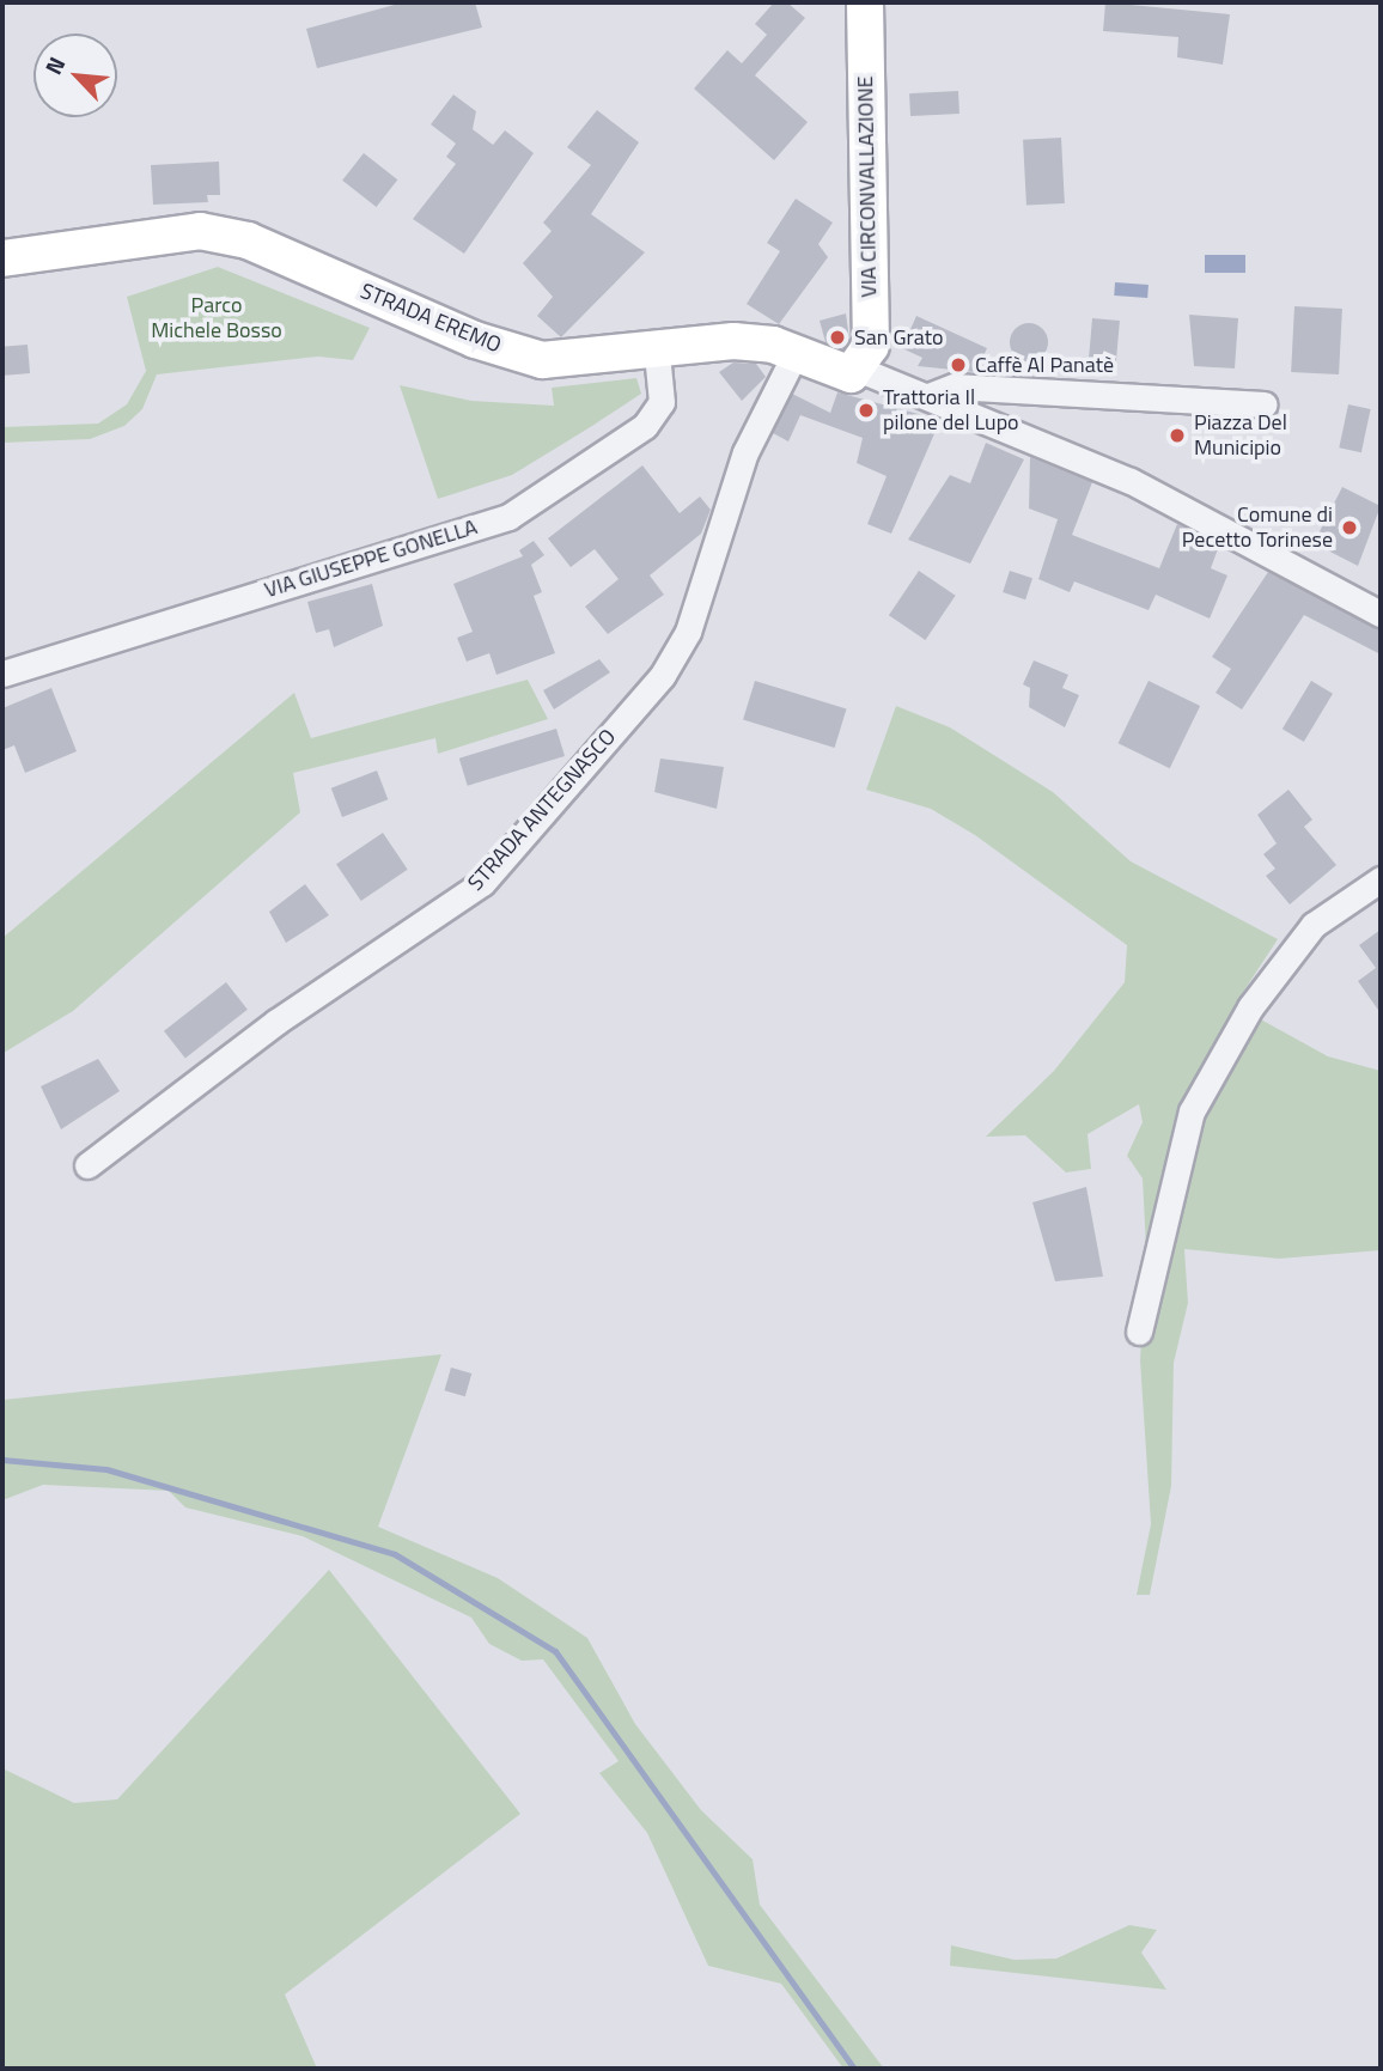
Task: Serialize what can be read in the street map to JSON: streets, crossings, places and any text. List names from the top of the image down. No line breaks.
{"streets":{"main road":["VIA CIRCONVALLAZIONE","STRADA EREMO"],"street":["VIA GIUSEPPE GONELLA","STRADA ANTEGNASCO"]},"crossings":[["VIA CIRCONVALLAZIONE","STRADA EREMO"],["STRADA EREMO","VIA GIUSEPPE GONELLA"],["STRADA EREMO","STRADA ANTEGNASCO"]],"parks":["Parco Michele Bosso"],"places":["San Grato","Caffè Al Panatè","Trattoria Il pilone del Lupo","Piazza Del Municipio","Comune di Pecetto Torinese"],"north":"top left"}
